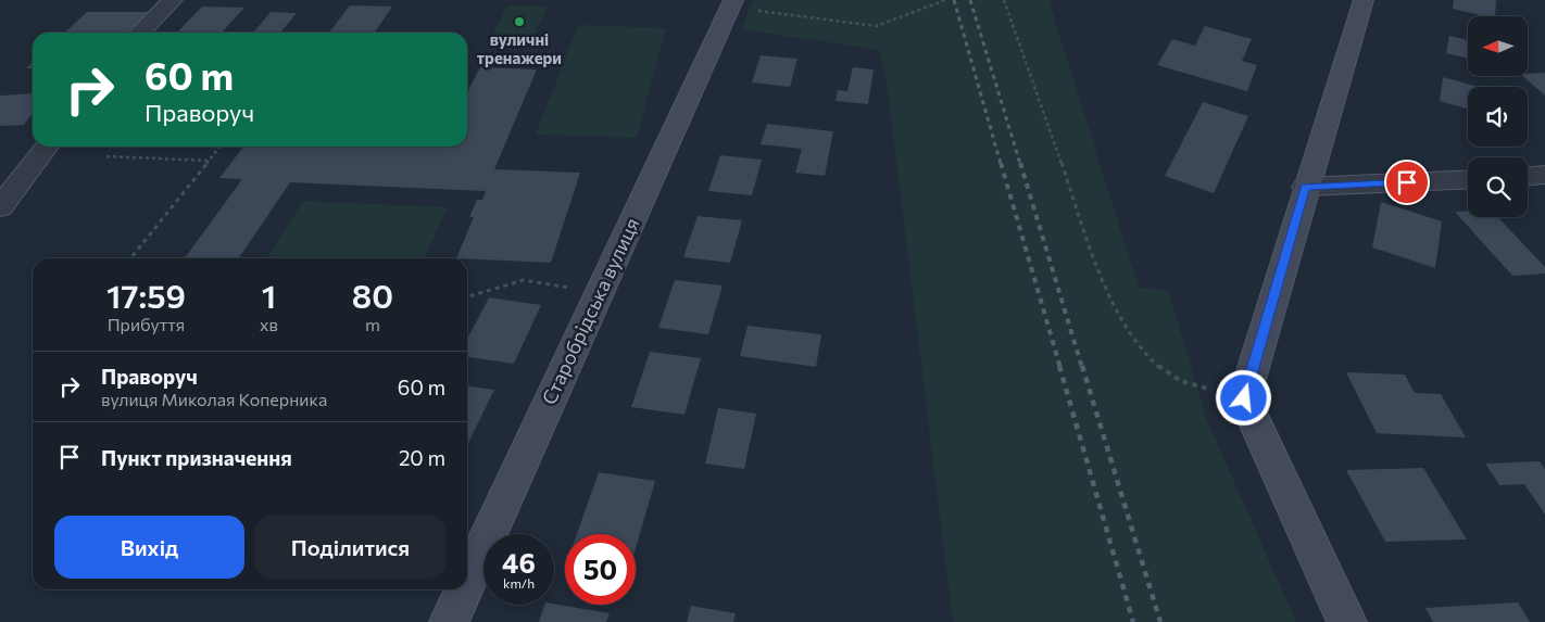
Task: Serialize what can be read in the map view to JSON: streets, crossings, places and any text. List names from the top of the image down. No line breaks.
{"streets":{"main road":["Старобрідська вулиця"]},"places":["вуличні тренажери"],"north":"left","page":{"turn":["60 m","Праворуч"],"eta":["17:59","Прибуття","1","хв","80","m"],"list":[{"name":"Праворуч","note":"вулиця Миколая Коперника","value":"60 m"},{"name":"Пункт призначення","value":"20 m"}],"buttons":["Вихід","Поділитися"],"speed":"46 km/h","limit":"50"}}
